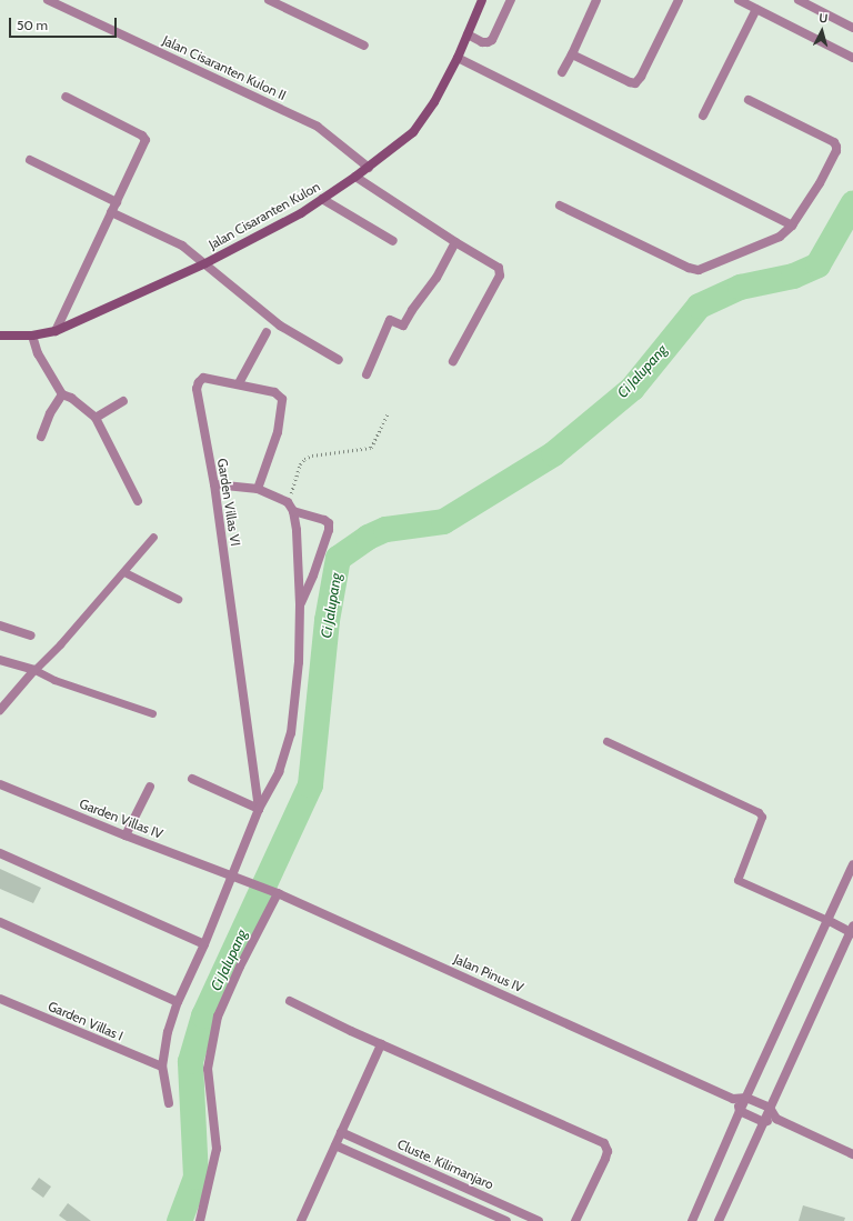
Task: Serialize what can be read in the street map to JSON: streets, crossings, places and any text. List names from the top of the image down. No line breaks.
{"streets":{"main road":["Jalan Cisaranten Kulon"],"street":["Jalan Cisaranten Kulon II","Garden Villas VI","Garden Villas IV","Jalan Pinus IV","Garden Villas I","Cluste. Kilimanjaro"]},"crossings":[["Jalan Cisaranten Kulon II","Jalan Cisaranten Kulon"],["Garden Villas IV","Jalan Pinus IV"]],"water":["Ci Jalupang"],"scale_bar":"50 m","north":"top"}
